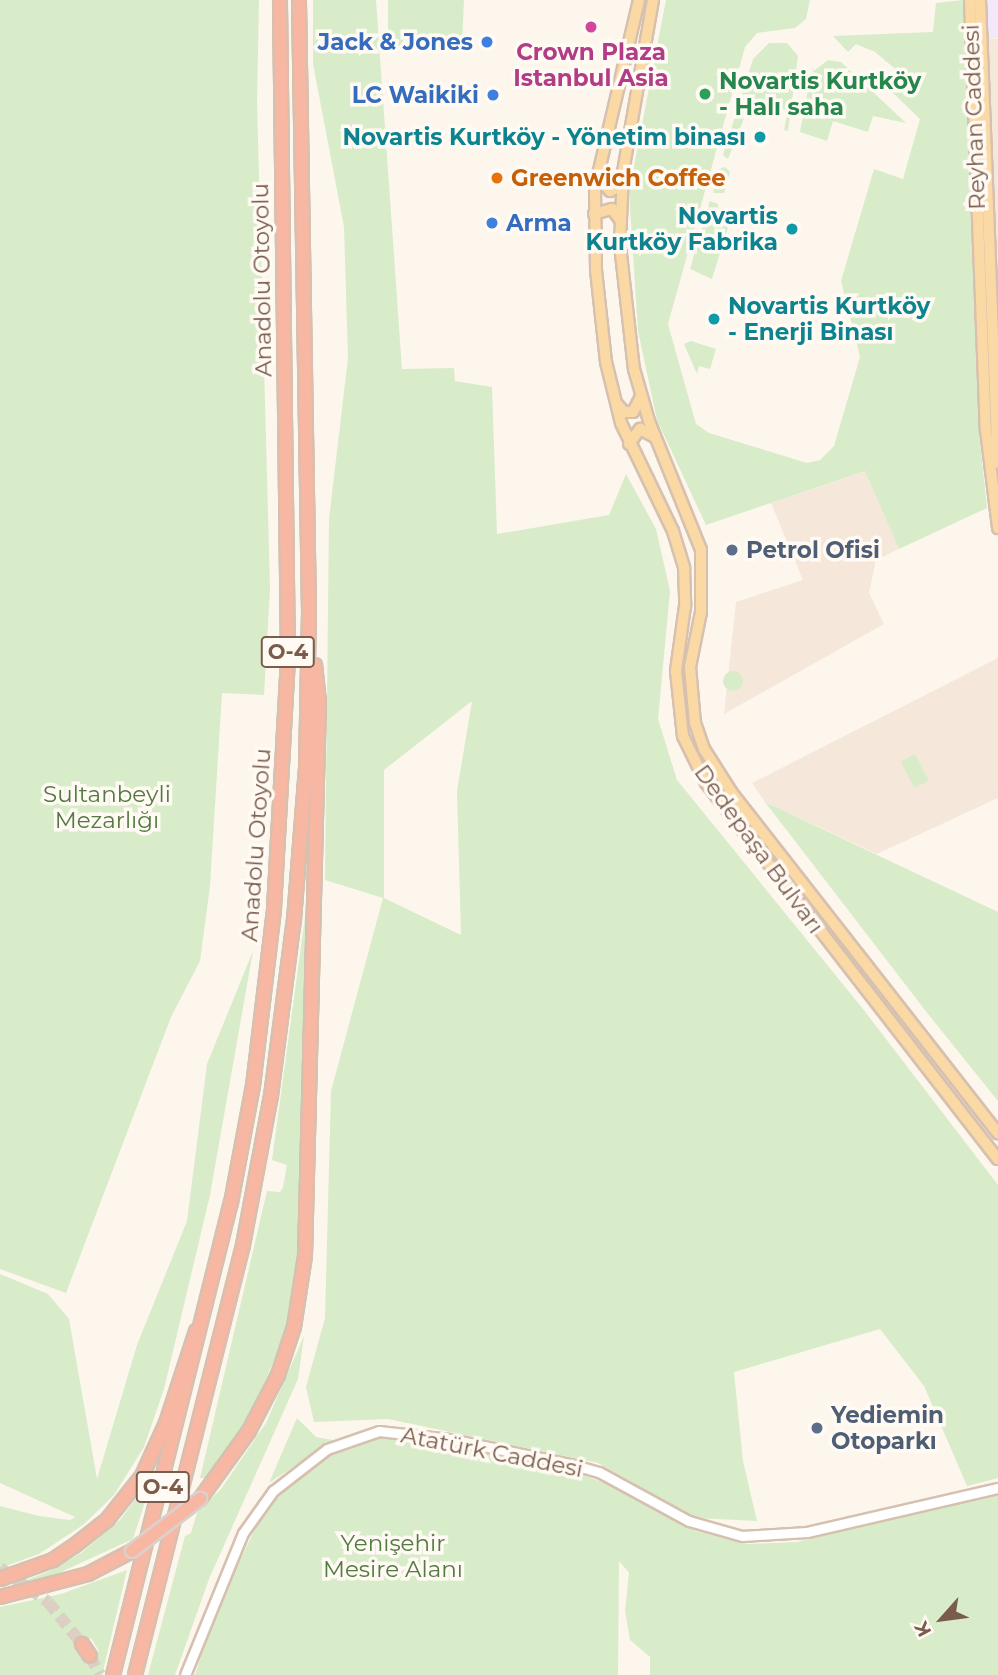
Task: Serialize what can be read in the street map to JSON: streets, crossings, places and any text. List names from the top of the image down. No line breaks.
{"streets":{"highway":["Anadolu Otoyolu","O-4"],"main road":["Reyhan Caddesi","Dedepaşa Bulvarı"],"street":["Atatürk Caddesi"]},"parks":["Sultanbeyli Mezarlığı","Yenişehir Mesire Alanı"],"places":["Crown Plaza Istanbul Asia","Jack & Jones","Novartis Kurtköy - Halı saha","LC Waikiki","Novartis Kurtköy - Yönetim binası","Greenwich Coffee","Arma","Novartis Kurtköy Fabrika","Novartis Kurtköy - Enerji Binası","Petrol Ofisi","Yediemin Otoparkı"],"north":"bottom left"}
